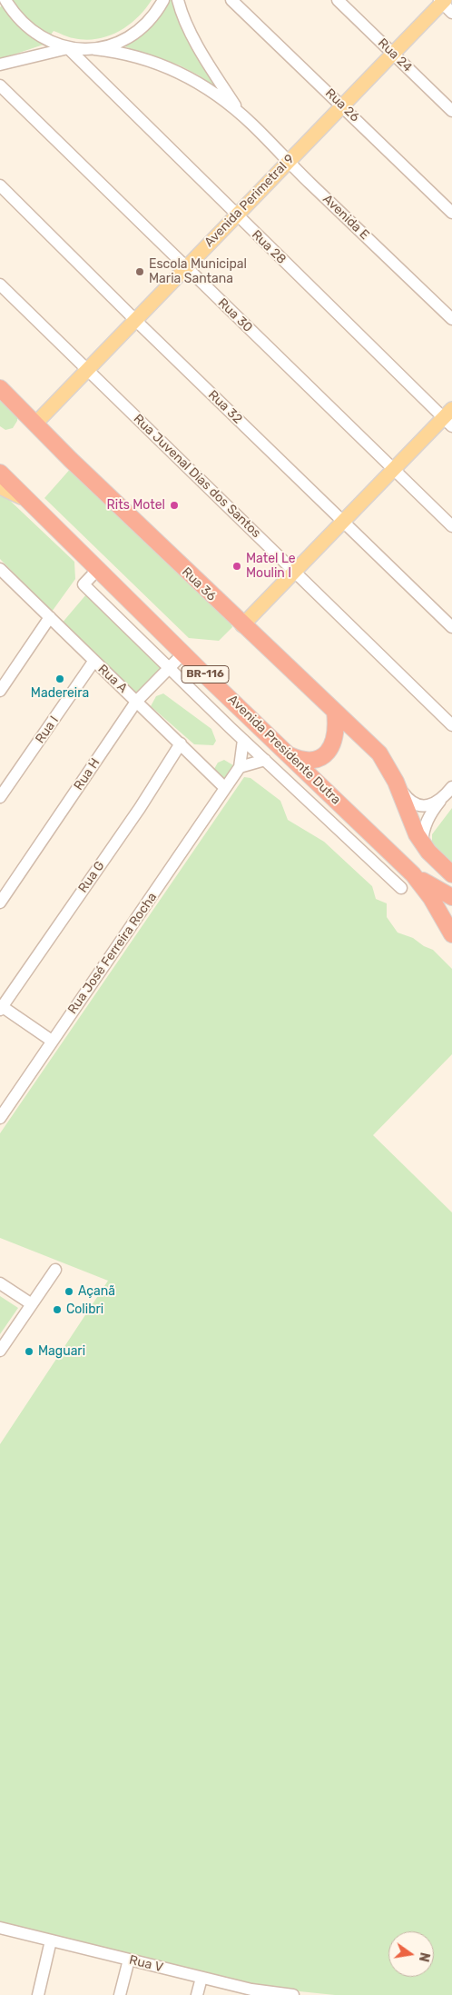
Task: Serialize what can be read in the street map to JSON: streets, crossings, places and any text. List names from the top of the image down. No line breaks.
{"streets":{"highway":["Rua 36","BR-116","Avenida Presidente Dutra"],"main road":["Avenida Perimetral 9"],"street":["Rua 24","Rua 26","Avenida E","Rua 28","Rua 30","Rua 32","Rua Juvenal Dias dos Santos","Rua A","Rua I","Rua H","Rua G","Rua José Ferreira Rocha","Rua V"]},"crossings":[["Rua 24","Avenida Perimetral 9"],["Rua 26","Avenida Perimetral 9"],["Avenida Perimetral 9","Avenida E"],["Avenida Perimetral 9","Rua 28"],["Avenida Perimetral 9","Rua 30"],["Avenida Perimetral 9","Rua 32"],["Avenida Perimetral 9","Rua Juvenal Dias dos Santos"],["Avenida Perimetral 9","Rua 36"],["Rua A","Rua I"],["Rua A","Rua H"],["Rua A","Rua G"],["Rua A","Rua José Ferreira Rocha"],["Avenida Presidente Dutra","Rua H"]],"places":["Escola Municipal Maria Santana","Rits Motel","Matel Le Moulin I","Madereira","Açanã","Colibri","Maguari"],"north":"right"}
